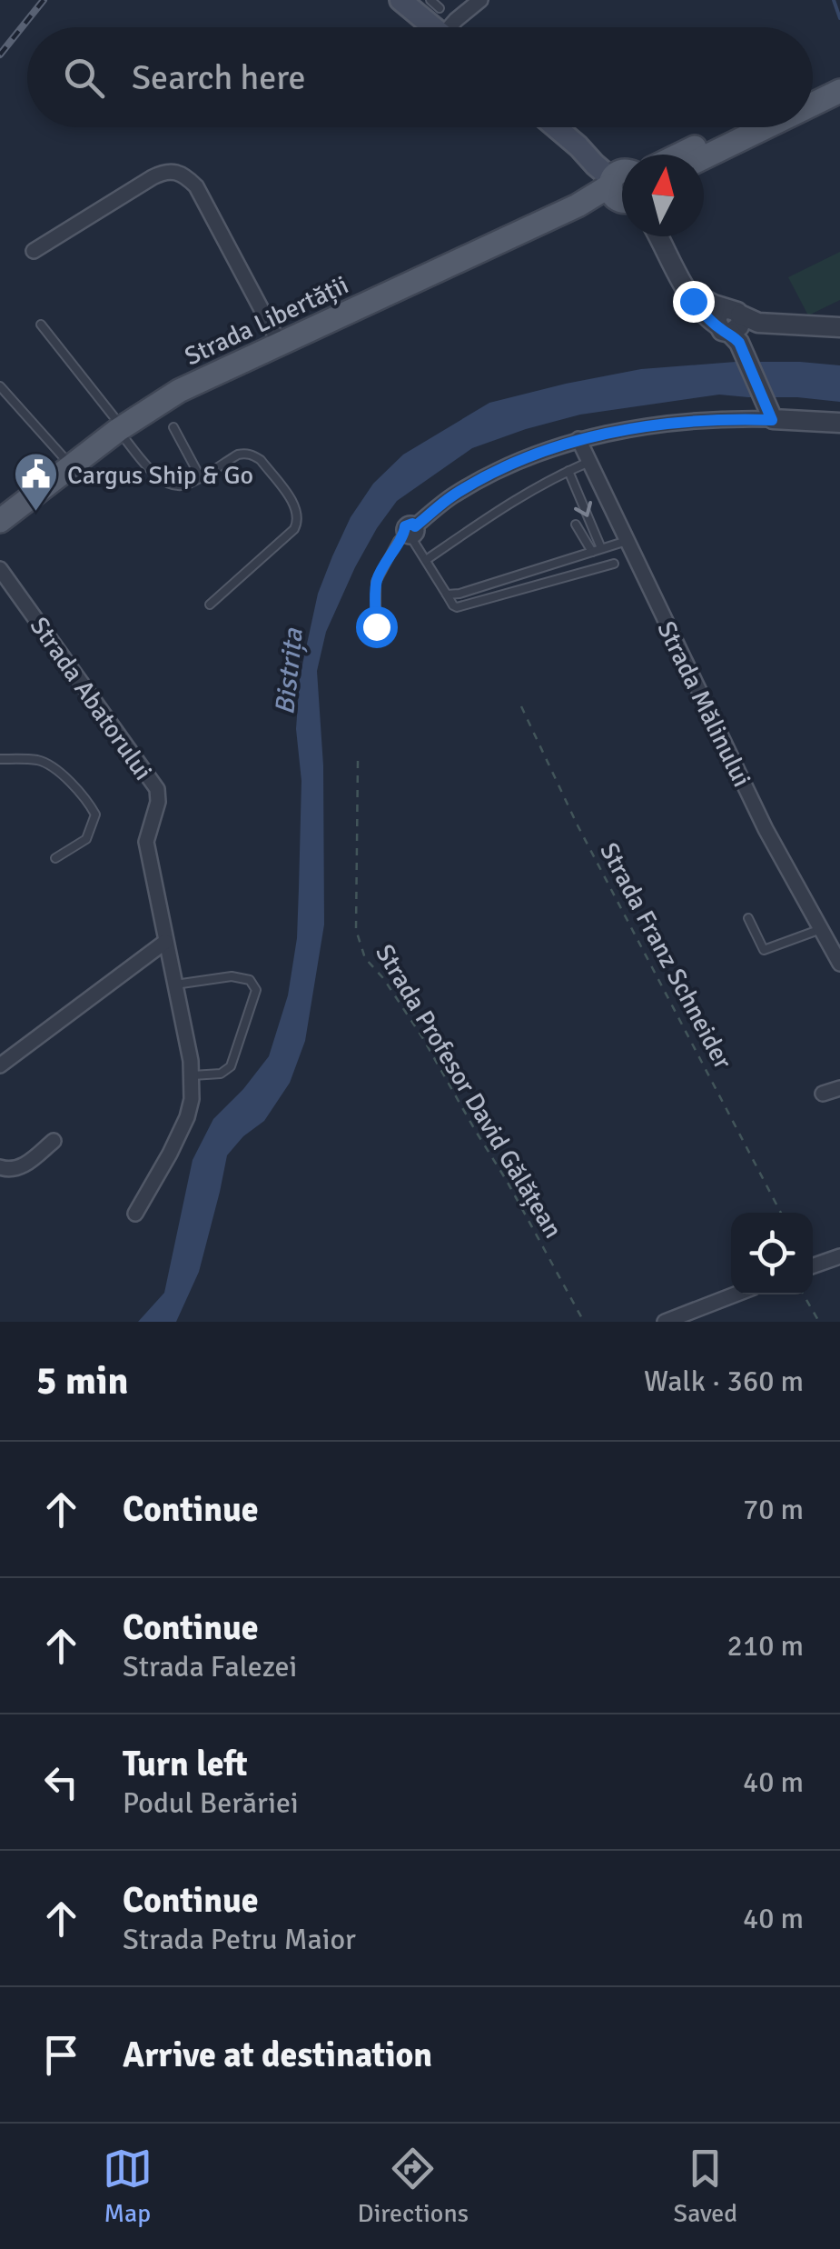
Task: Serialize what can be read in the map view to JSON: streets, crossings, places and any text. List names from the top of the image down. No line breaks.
{"streets":{"main road":["Strada Libertății"],"street":["Strada Abatorului","Strada Mălinului"],"path":["Strada Franz Schneider","Strada Profesor David Gălățean"]},"water":["Bistrița"],"places":{"public building":["Cargus Ship & Go"]},"north":"top","page":{"search":"Search here","heading":["5 min","Walk · 360 m"],"list":[["Continue","70 m"],["Continue","Strada Falezei","210 m"],["Turn left","Podul Berăriei","40 m"],["Continue","Strada Petru Maior","40 m"],"Arrive at destination"],"nav":["Map","Directions","Saved"]}}
